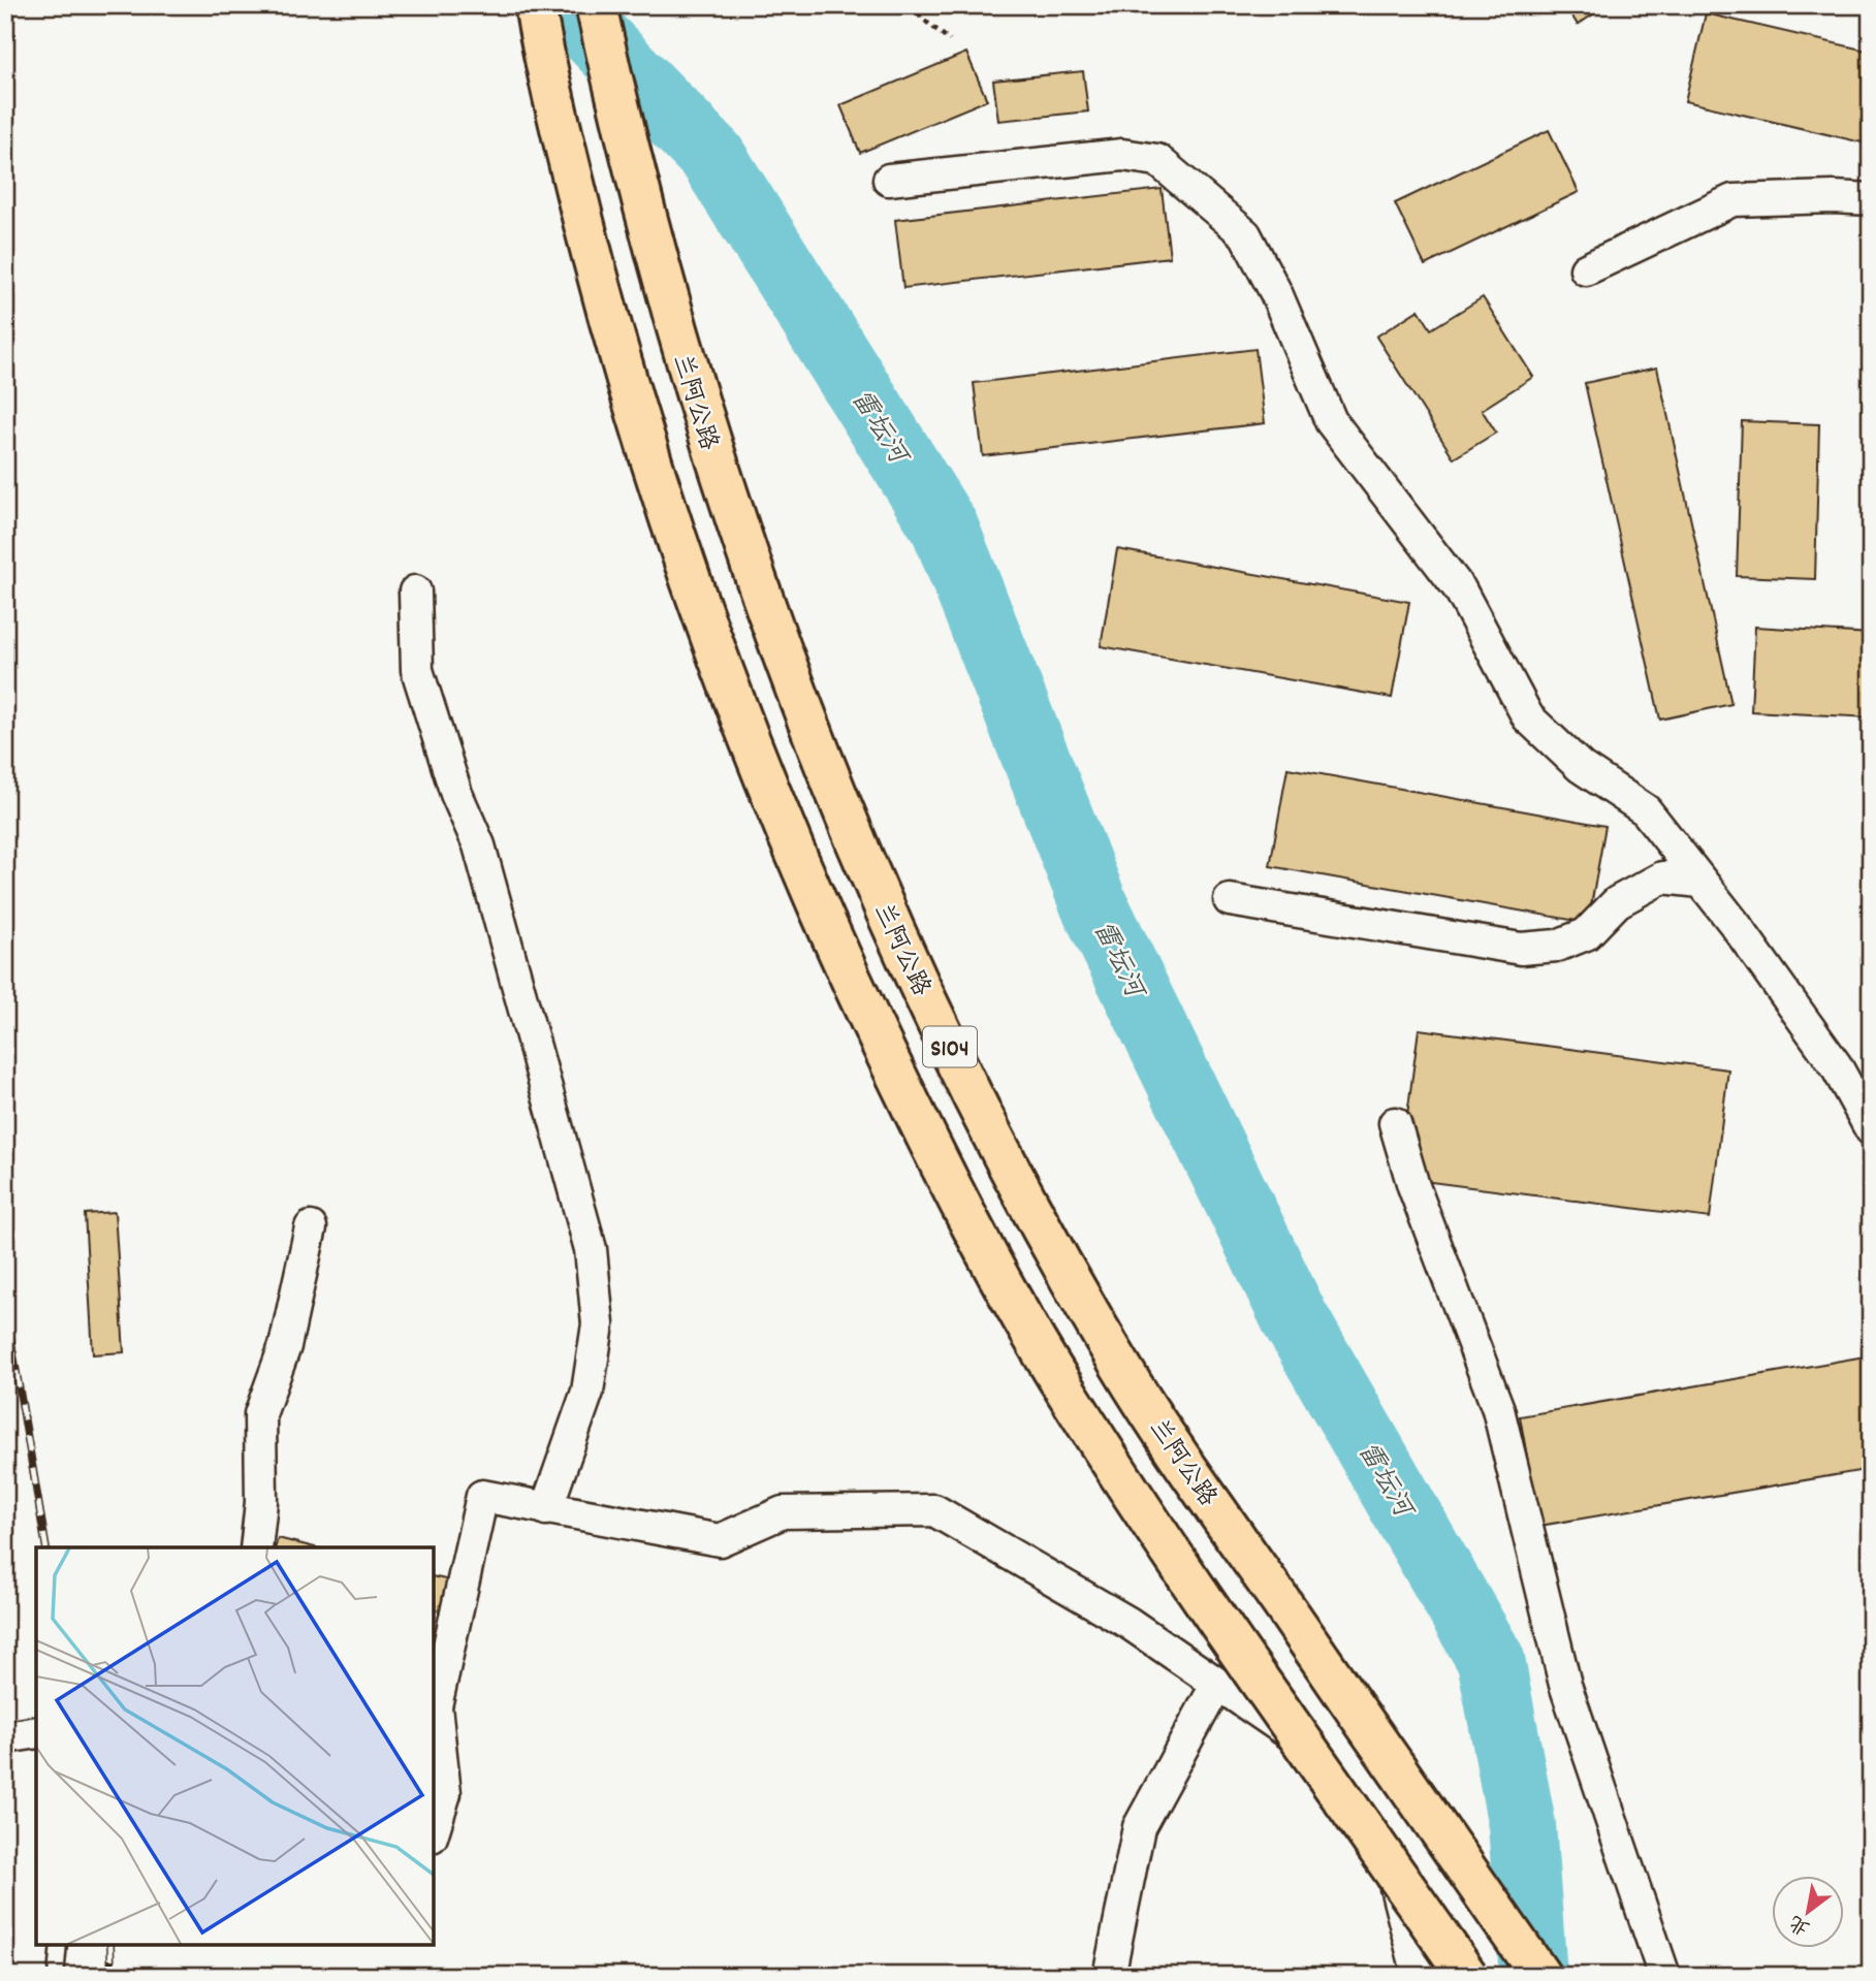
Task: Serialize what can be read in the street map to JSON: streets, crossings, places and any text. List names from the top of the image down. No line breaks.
{"streets":{"highway":["兰阿公路","S104"]},"water":["雷坛河"],"north":"bottom left"}
